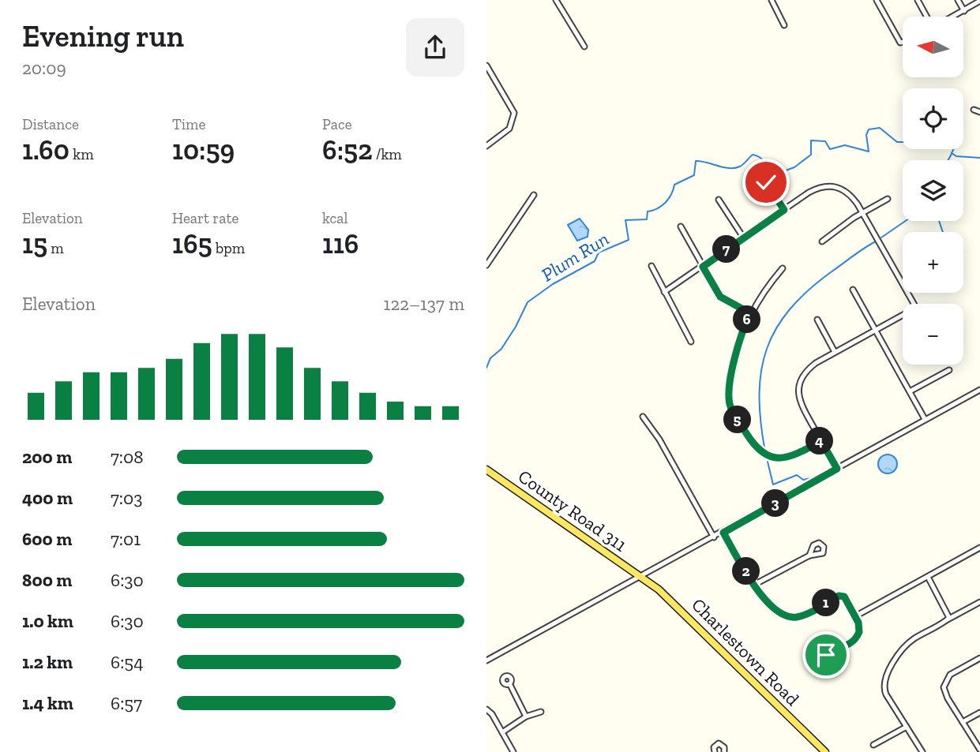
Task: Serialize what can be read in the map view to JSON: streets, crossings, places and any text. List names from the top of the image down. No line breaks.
{"streets":{"main road":["County Road 311","Charlestown Road"]},"crossings":[["County Road 311","Charlestown Road"]],"water":["Plum Run"],"north":"left","page":{"heading":["Evening run","20:09"],"map_buttons":["+","−"],"stats":[["Distance","1.60 km"],["Time","10:59"],["Pace","6:52 /km"],["Elevation","15 m"],["Heart rate","165 bpm"],["kcal","116"]],"pins":["7","6","5","4","3","2","1"],"chart":["Elevation","122–137 m"],"list":[{"name":"200 m","note":"7:08"},{"name":"400 m","note":"7:03"},{"name":"600 m","note":"7:01"},{"name":"800 m","note":"6:30"},{"name":"1.0 km","note":"6:30"},{"name":"1.2 km","note":"6:54"},{"name":"1.4 km","note":"6:57"}]}}
